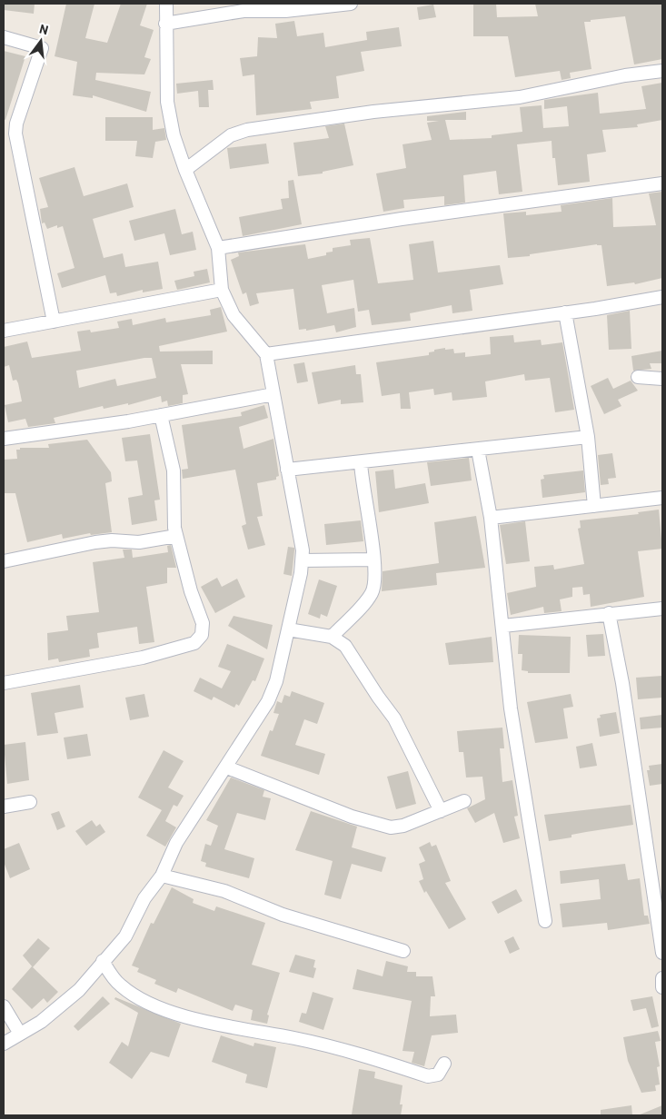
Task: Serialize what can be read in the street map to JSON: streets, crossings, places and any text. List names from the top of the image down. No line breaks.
{"north":"top"}
